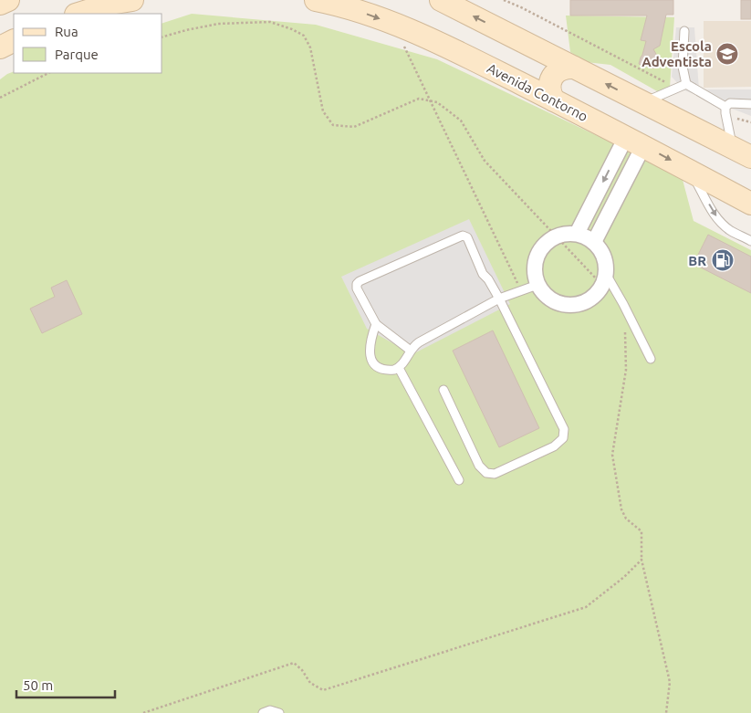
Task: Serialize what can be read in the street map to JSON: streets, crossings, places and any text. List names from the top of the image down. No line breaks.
{"streets":{"main road":["Avenida Contorno"]},"places":{"school or university":["Escola Adventista"],"fuel station":["BR"]},"legend":["Rua","Parque"],"scale_bar":"50 m"}
